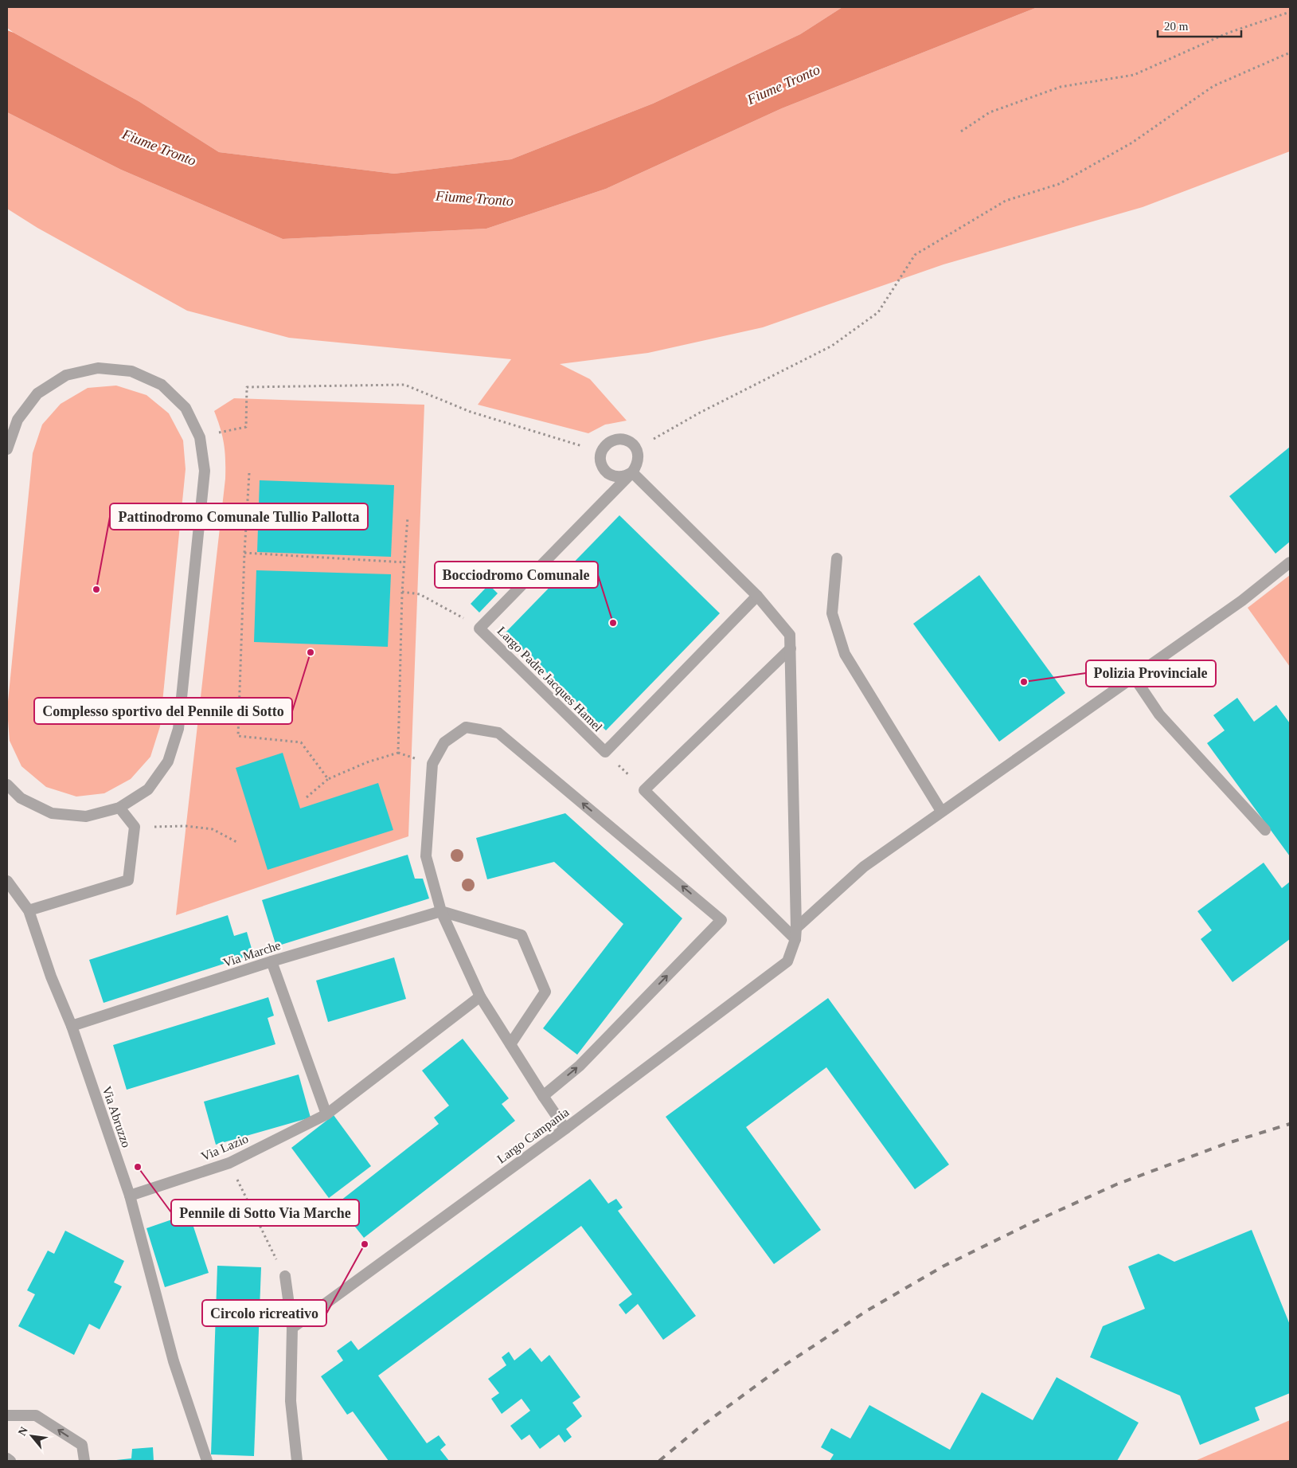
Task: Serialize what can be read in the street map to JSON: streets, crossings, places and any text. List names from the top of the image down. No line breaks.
{"streets":{"street":["Largo Padre Jacques Hamel","Via Marche","Via Abruzzo","Largo Campania","Via Lazio"]},"crossings":[["Via Marche","Via Abruzzo"],["Via Abruzzo","Via Lazio"]],"water":["Fiume Tronto"],"places":["Pattinodromo Comunale Tullio Pallotta","Bocciodromo Comunale","Complesso sportivo del Pennile di Sotto","Polizia Provinciale","Pennile di Sotto Via Marche","Circolo ricreativo"],"scale_bar":"20 m","north":"top left"}
